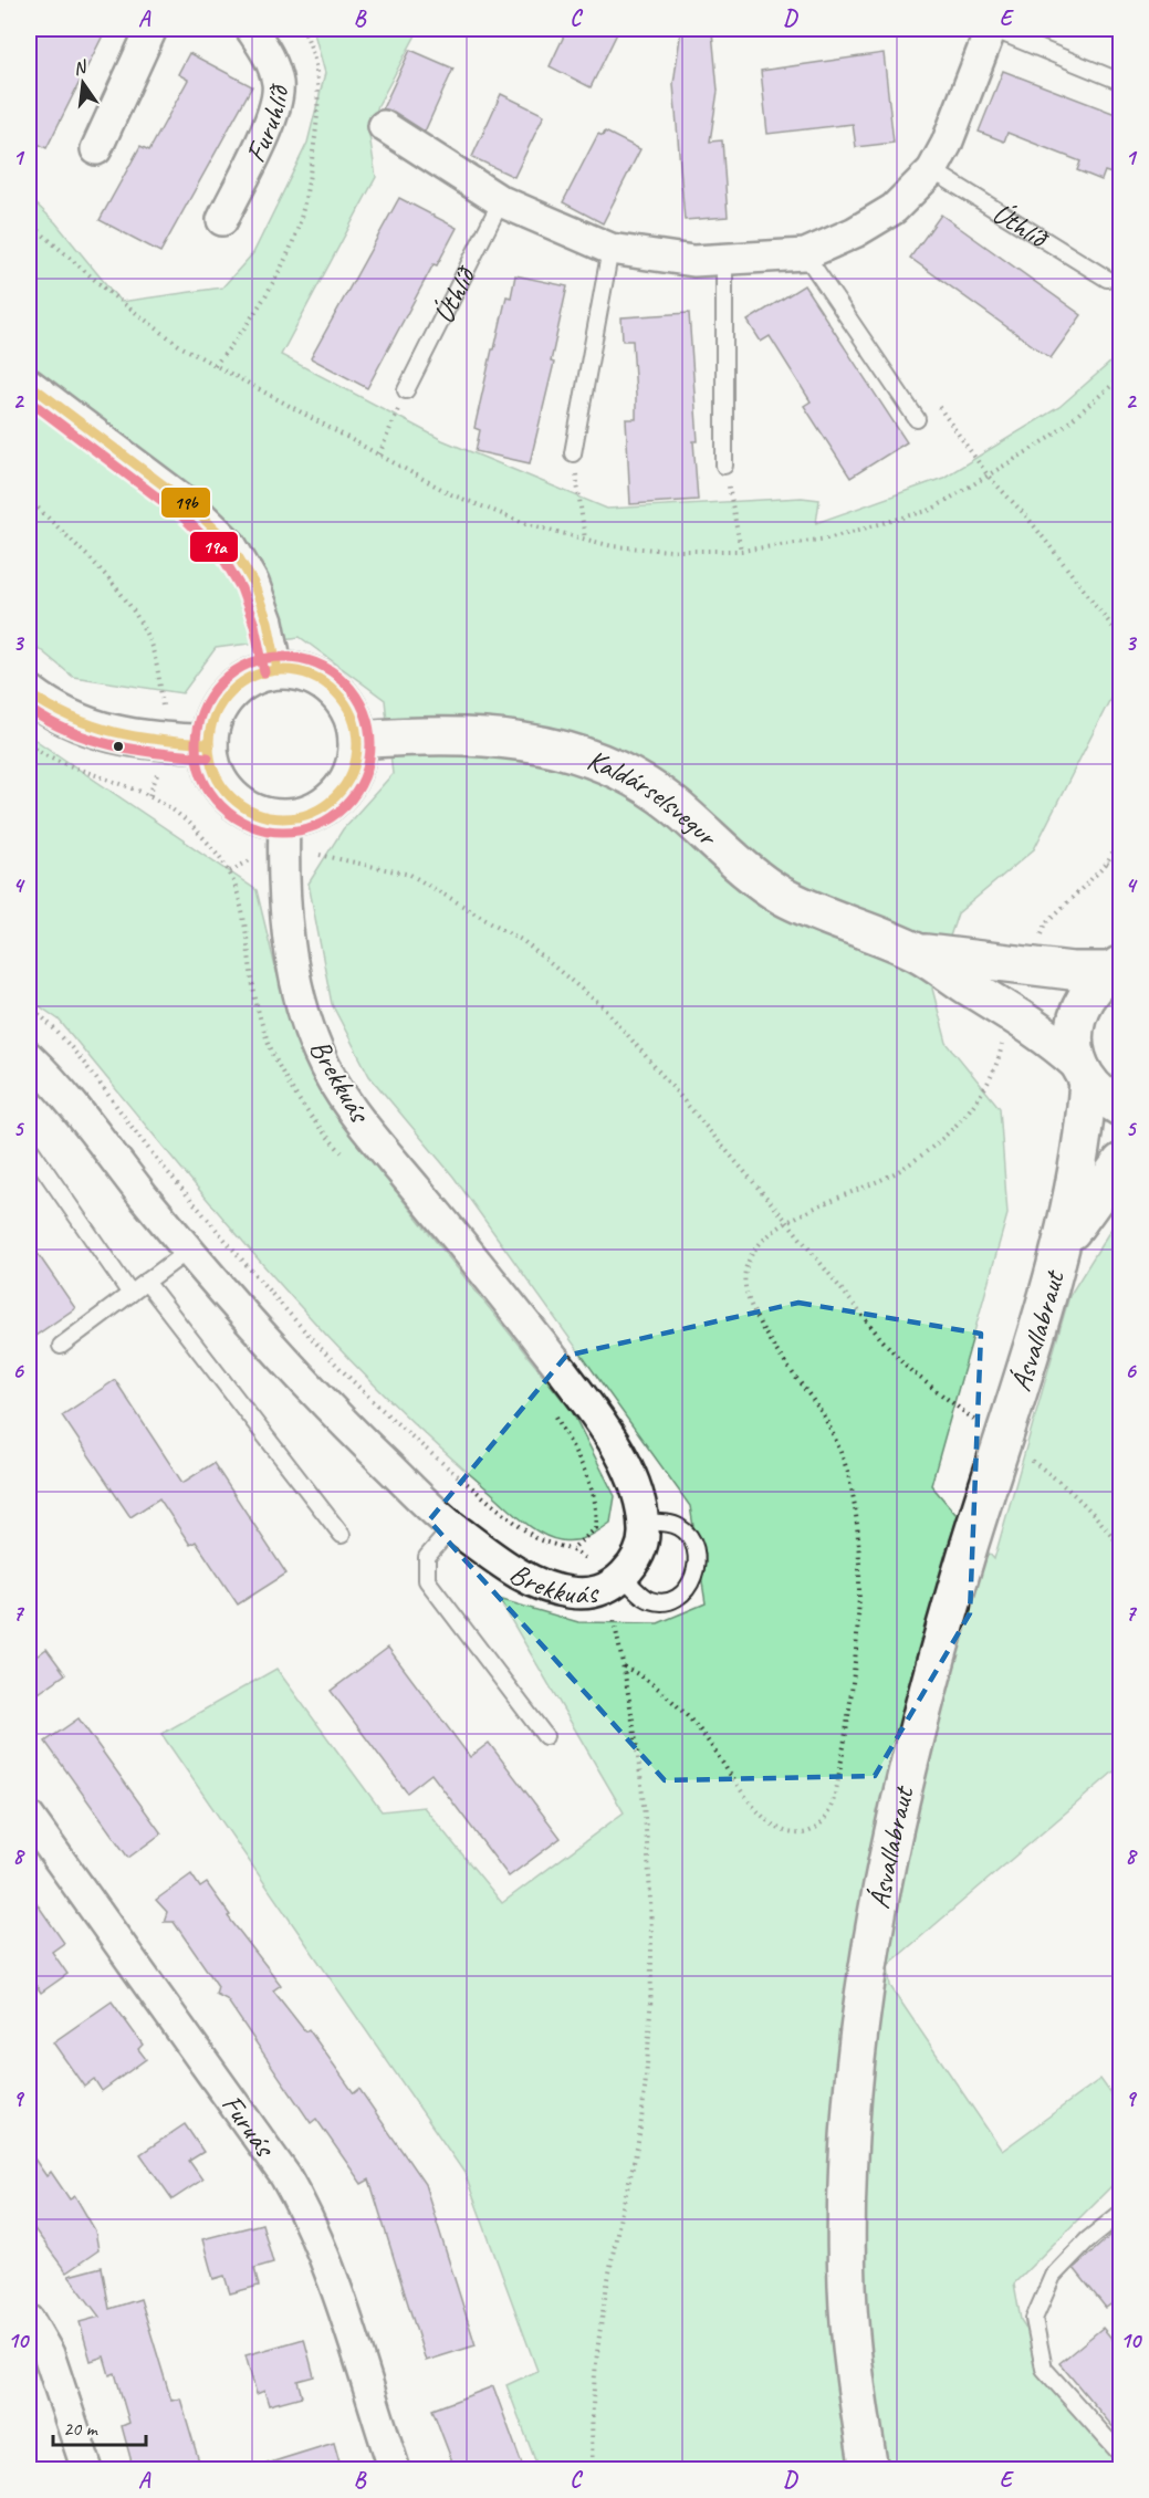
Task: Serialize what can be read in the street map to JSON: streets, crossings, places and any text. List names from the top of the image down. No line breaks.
{"streets":{"main road":["Kaldárselsvegur","Ásvallabraut"],"street":["Furuhlíð","Brekkuás","Furuás"],"lane":["Úthlíð"]},"crossings":[["Kaldárselsvegur","Brekkuás"],["Kaldárselsvegur","Ásvallabraut"]],"lines":["transit line 19b","transit line 19a"],"scale_bar":"20 m","north":"top","grid":{"columns":["A","B","C","D","E"],"rows":["1","2","3","4","5","6","7","8","9","10"]}}
